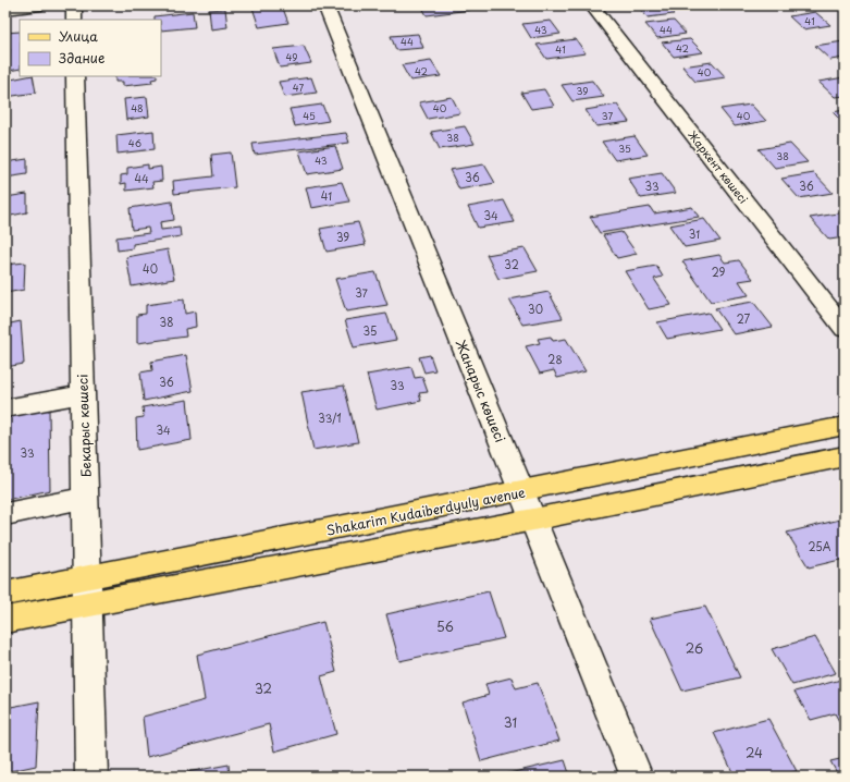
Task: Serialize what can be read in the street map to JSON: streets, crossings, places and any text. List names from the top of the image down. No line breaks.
{"streets":{"main road":["Shakarim Kudaiberdyuly avenue"],"street":["Жаркент көшесі","Жанарыс көшесі","Бекарыс көшесі"]},"crossings":[["Жанарыс көшесі","Shakarim Kudaiberdyuly avenue"],["Бекарыс көшесі","Shakarim Kudaiberdyuly avenue"]],"house_numbers":["41","43","44","44","42","41","49","42","40","47","39","48","40","45","37","40","38","46","35","38","43","36","44","33","36","41","34","31","39","32","40","29","37","30","27","38","35","28","36","33","33/1","34","33","25А","56","26","32","31","24"],"legend":["Улица","Здание"]}
